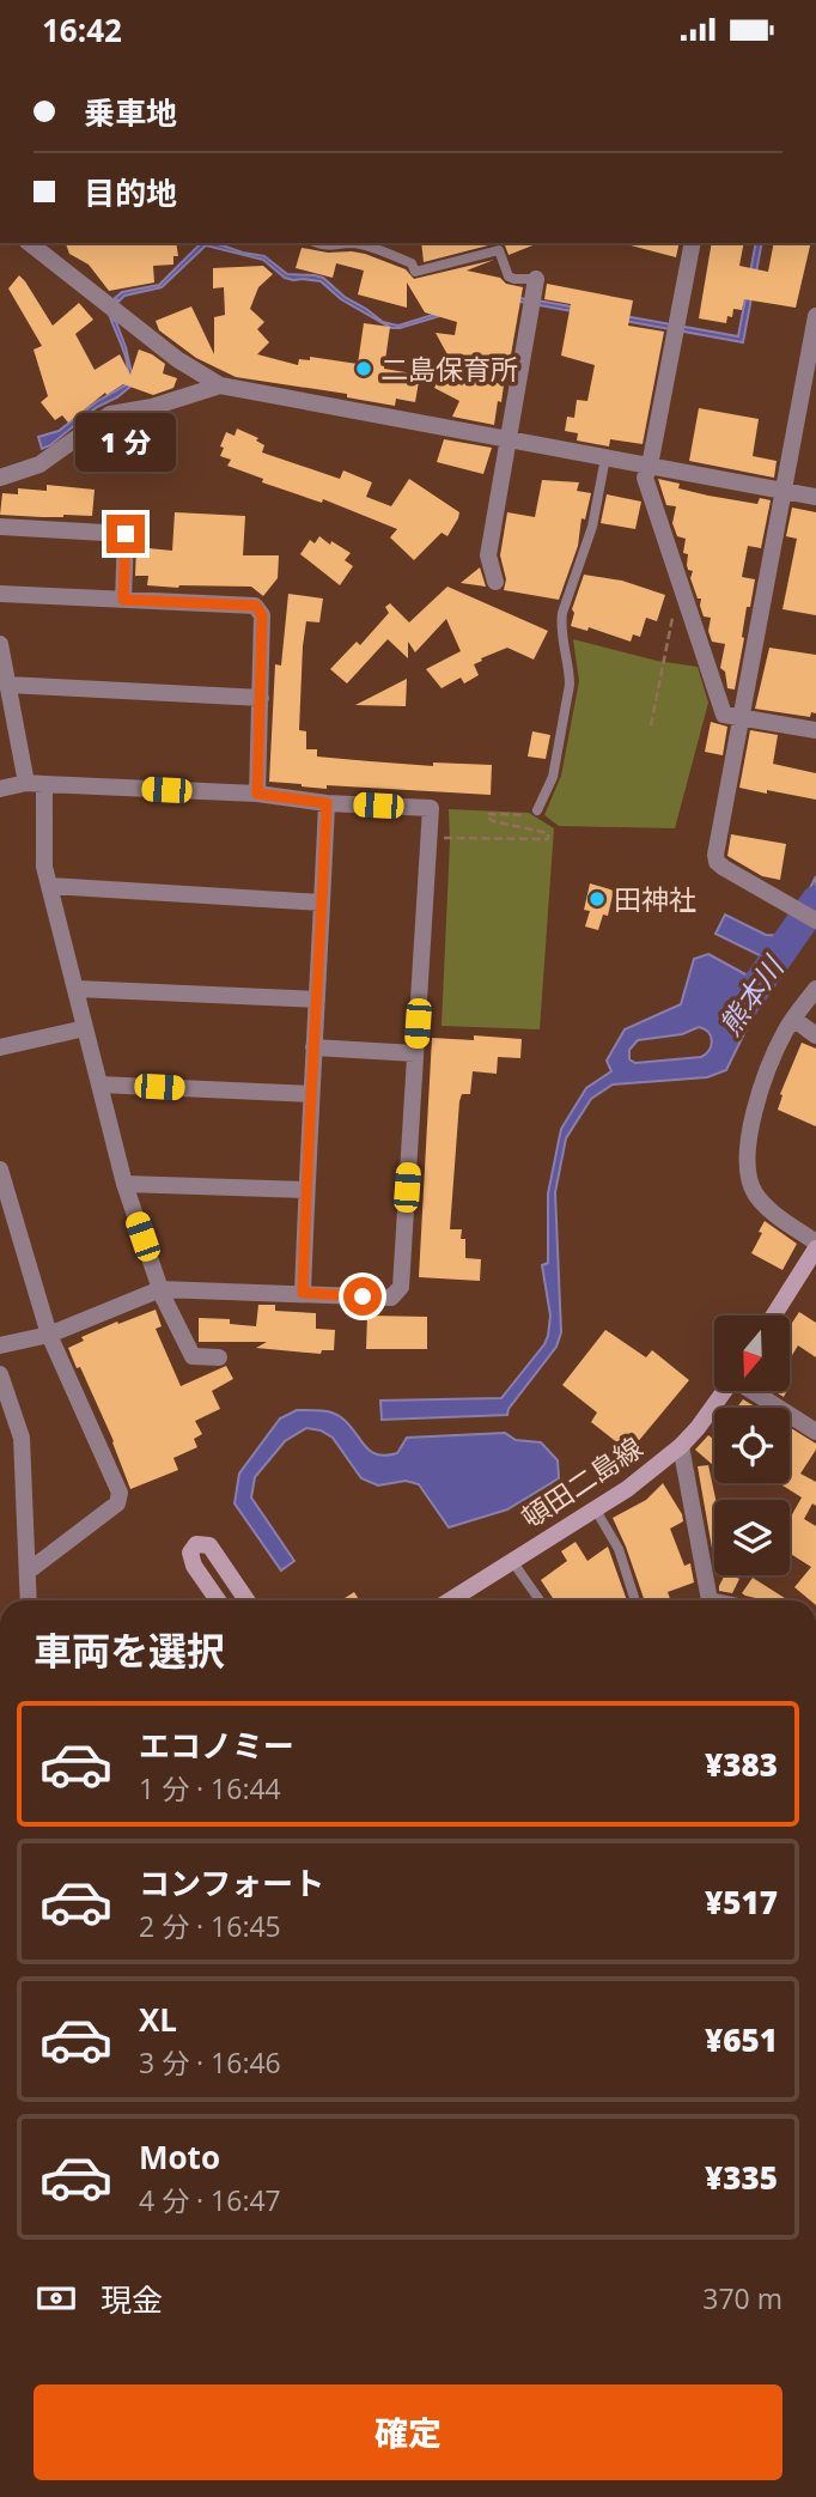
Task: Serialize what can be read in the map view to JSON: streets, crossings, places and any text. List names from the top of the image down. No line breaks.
{"streets":{"main road":["頓田二島線"]},"water":["熊本川"],"places":["二島保育所","田神社"],"north":"bottom","page":{"status":"16:42","banner":["乗車地","目的地"],"bubble":"1 分","heading":"車両を選択","list":[{"name":"エコノミー","note":"1 分 · 16:44","value":"¥383"},{"name":"コンフォート","note":"2 分 · 16:45","value":"¥517"},{"name":"XL","note":"3 分 · 16:46","value":"¥651"},{"name":"Moto","note":"4 分 · 16:47","value":"¥335"}],"pay":["現金","370 m"],"buttons":"確定"}}
